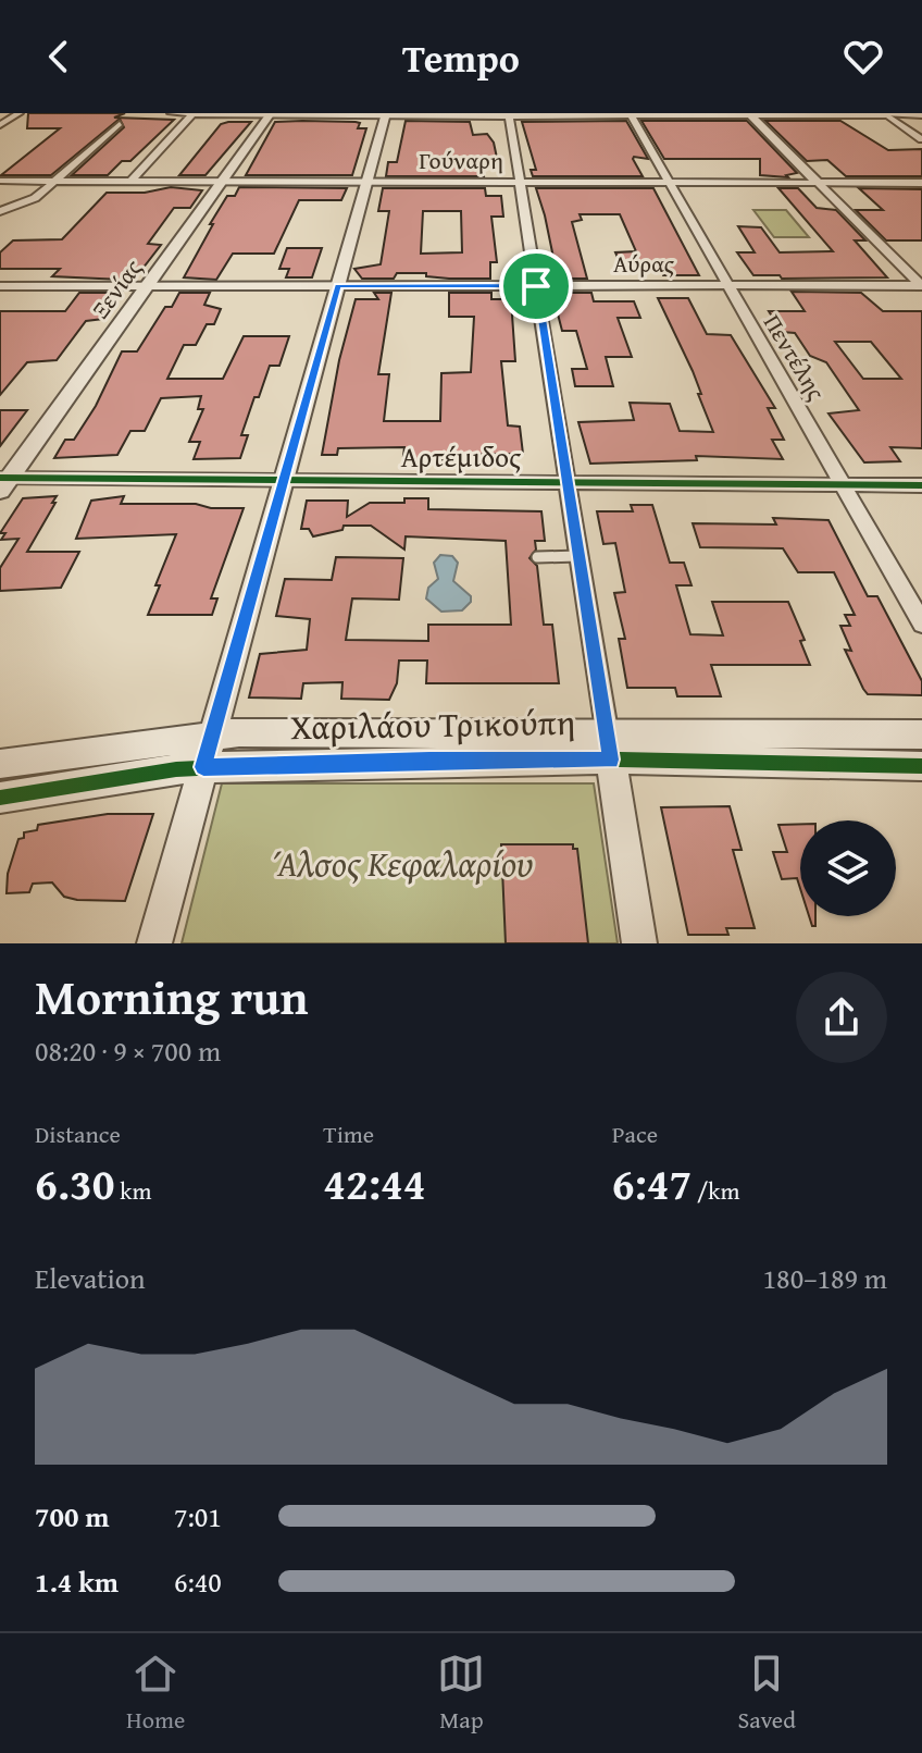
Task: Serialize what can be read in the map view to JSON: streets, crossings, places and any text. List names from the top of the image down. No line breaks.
{"streets":{"street":["Γούναρη","Αύρας","Ξενίας","Πεντέλης","Αρτέμιδος","Χαριλάου Τρικούπη"]},"crossings":[["Γούναρη","Ξενίας"],["Γούναρη","Πεντέλης"],["Αύρας","Ξενίας"],["Αύρας","Πεντέλης"],["Ξενίας","Αρτέμιδος"],["Πεντέλης","Αρτέμιδος"]],"parks":["Άλσος Κεφαλαρίου"],"page":{"header":"Tempo","heading":["Morning run","08:20 · 9 × 700 m"],"stats":[["Distance","6.30 km"],["Time","42:44"],["Pace","6:47 /km"]],"chart":["Elevation","180–189 m"],"list":[{"name":"700 m","note":"7:01"},{"name":"1.4 km","note":"6:40"}],"tabs":["Home","Map","Saved"]}}
